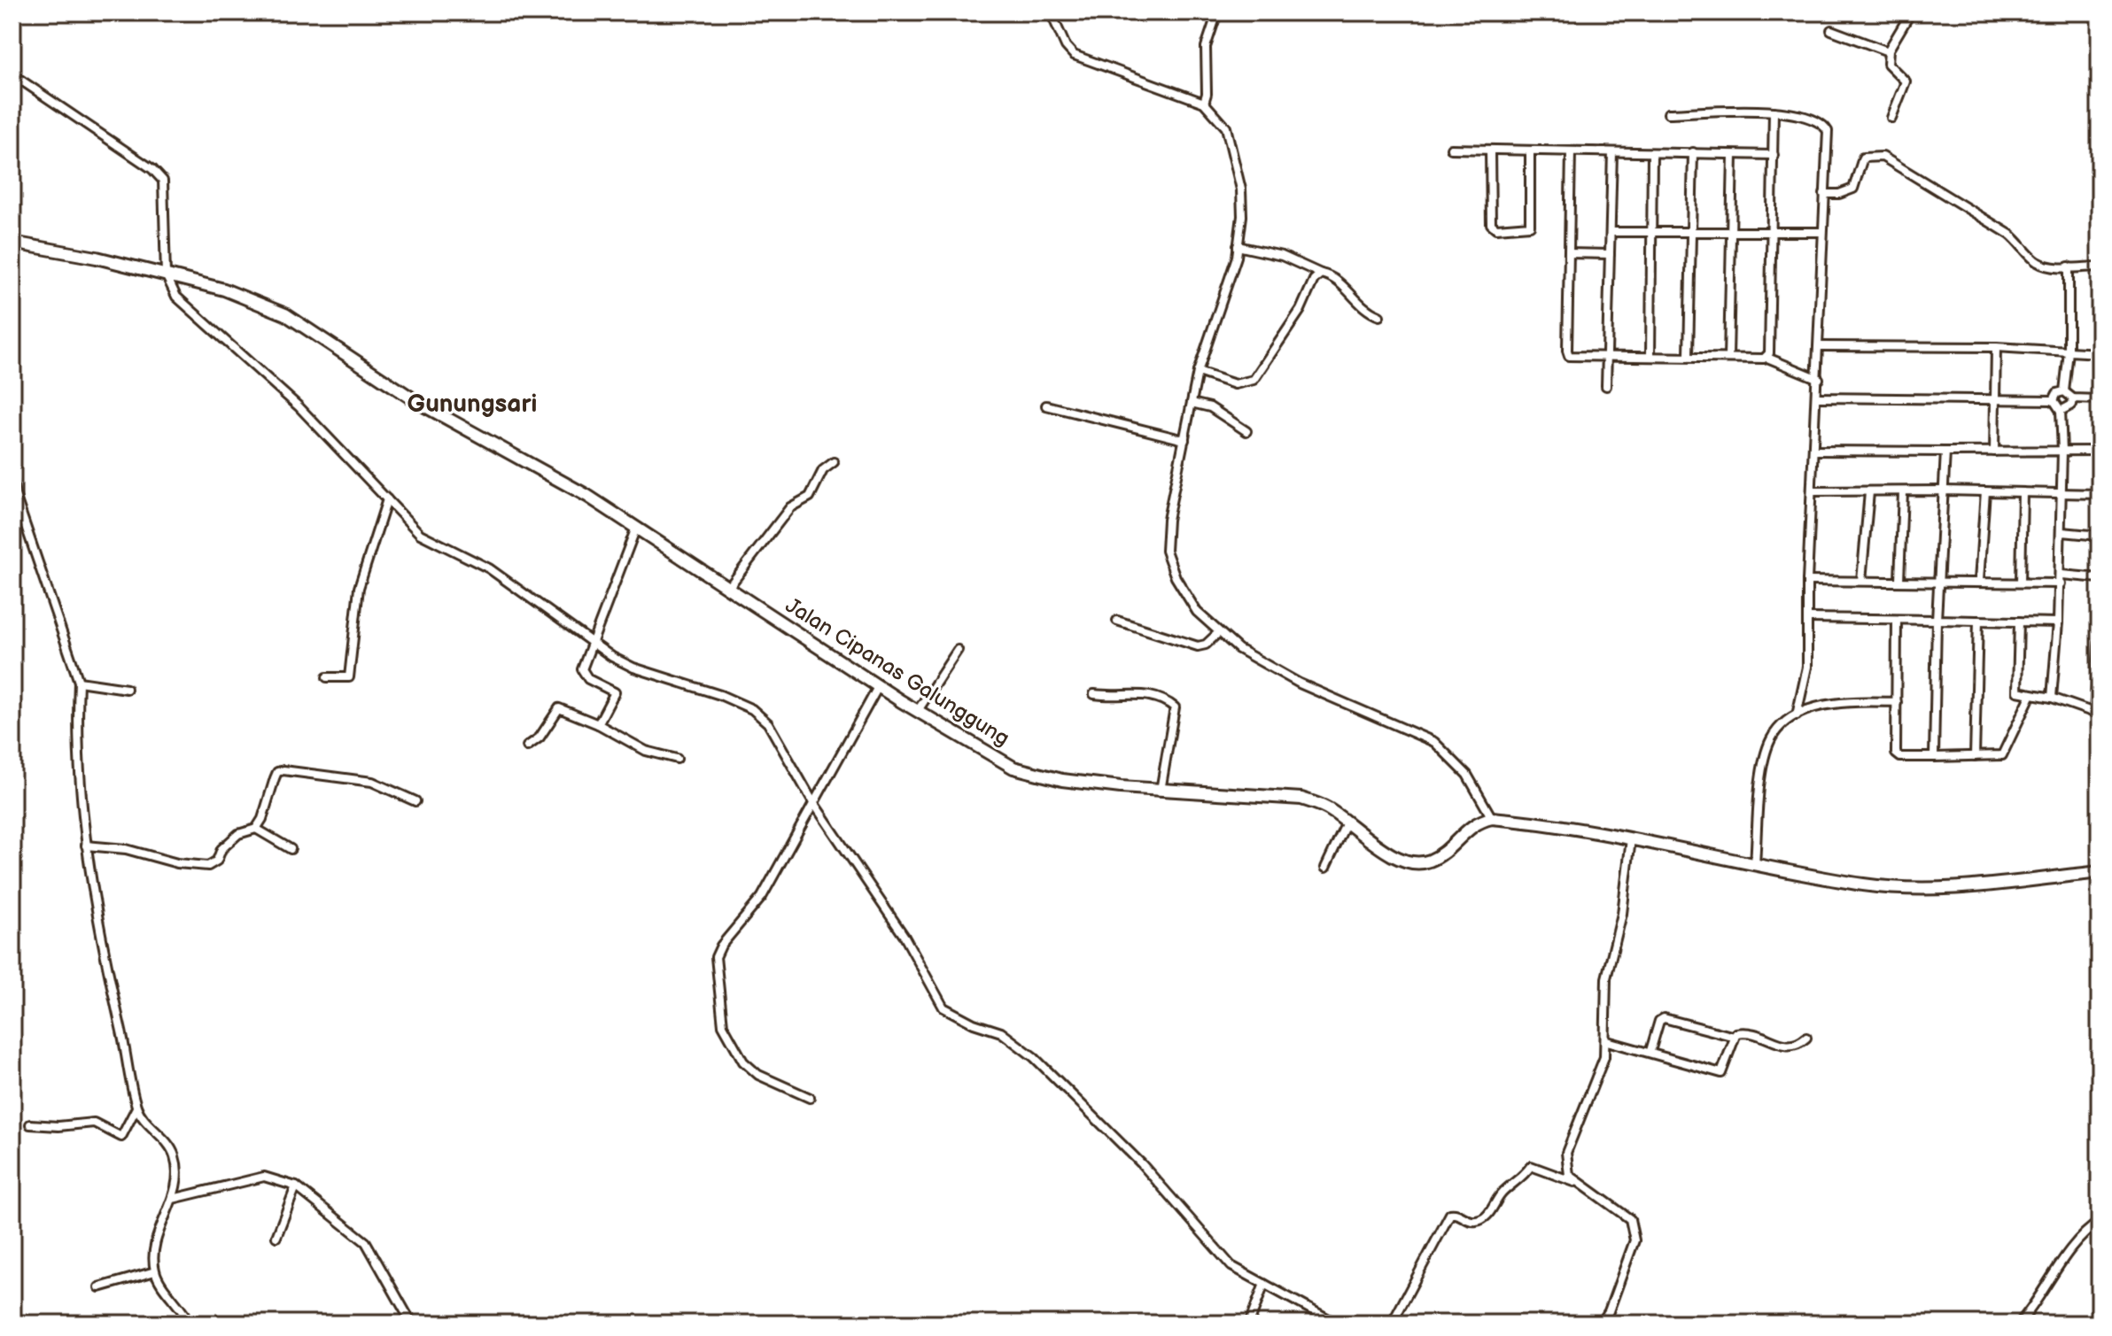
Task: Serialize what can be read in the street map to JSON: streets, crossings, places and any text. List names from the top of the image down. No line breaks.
{"streets":{"street":["Jalan Cipanas Galunggung"]},"districts":["Gunungsari"]}
